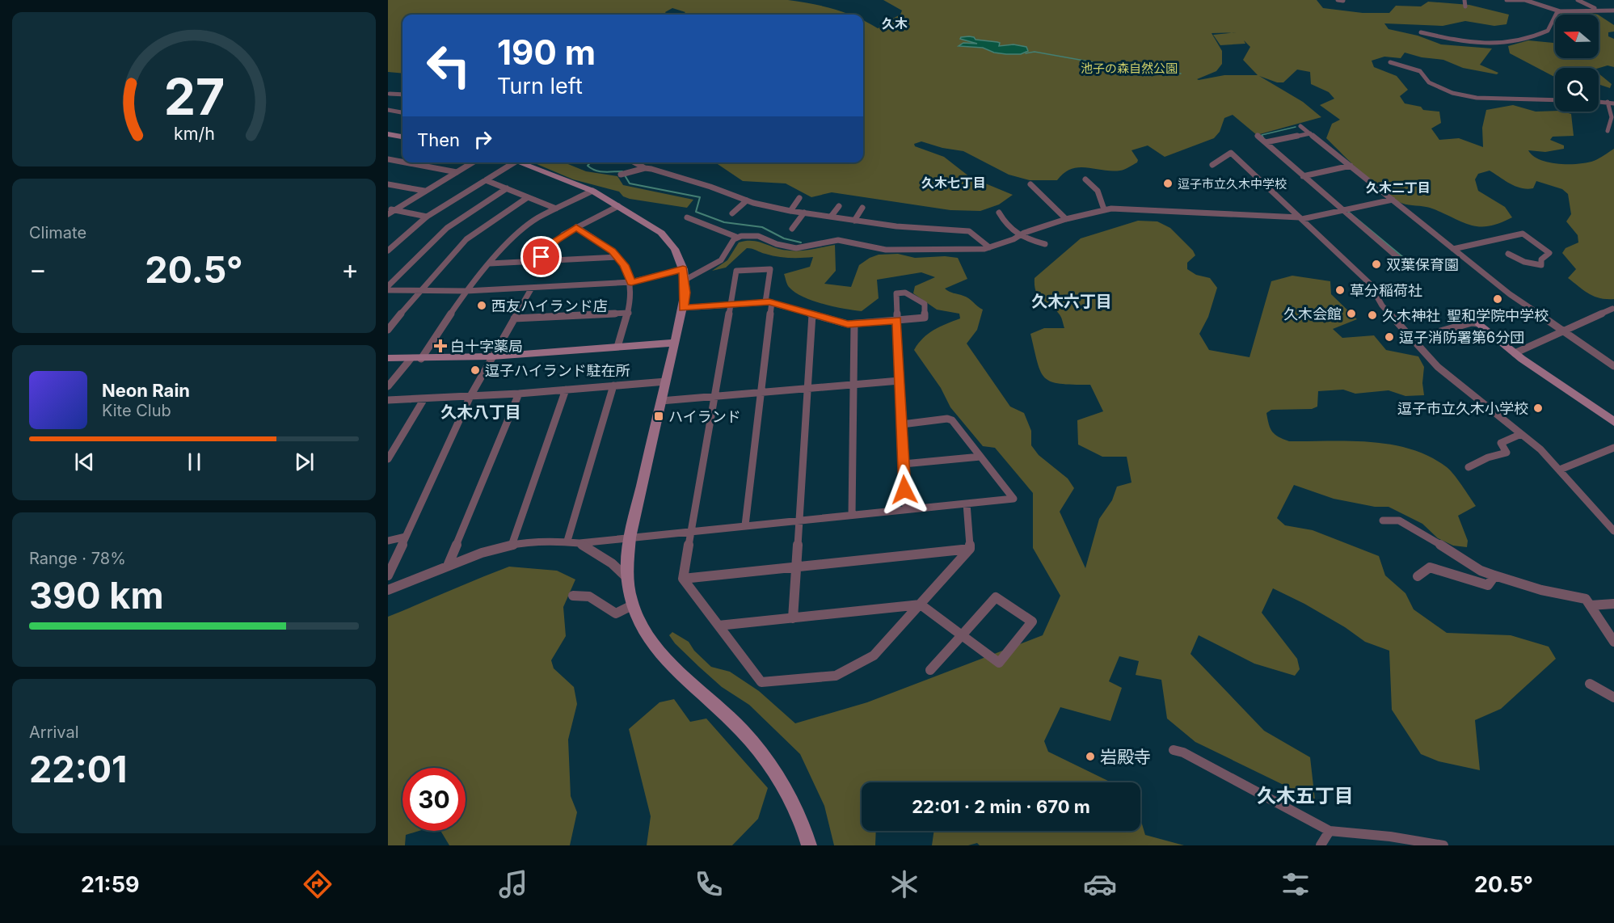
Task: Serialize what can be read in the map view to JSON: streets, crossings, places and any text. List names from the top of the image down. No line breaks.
{"districts":["久木","久木七丁目","久木二丁目","久木六丁目","久木八丁目","久木五丁目"],"parks":["池子の森自然公園"],"places":{"other":["逗子市立久木中学校","双葉保育園","草分稲荷社","聖和学院中学校","西友ハイランド店","久木会館","久木神社","逗子消防署第6分団","逗子ハイランド駐在所","逗子市立久木小学校","岩殿寺"],"health":["白十字薬局"],"transit":["ハイランド"]},"north":"left","page":{"turn":["190 m","Turn left"],"then":"Then","tile":["Climate",["Range · 78%","390 km"],["Arrival","22:01"]],"heat":["−","20.5°","+"],"song":["Neon Rain","Kite Club"],"limit":"30","trip":"22:01 · 2 min · 670 m","tabs":["21:59","20.5°"],"gauge":["27","km/h"]}}
